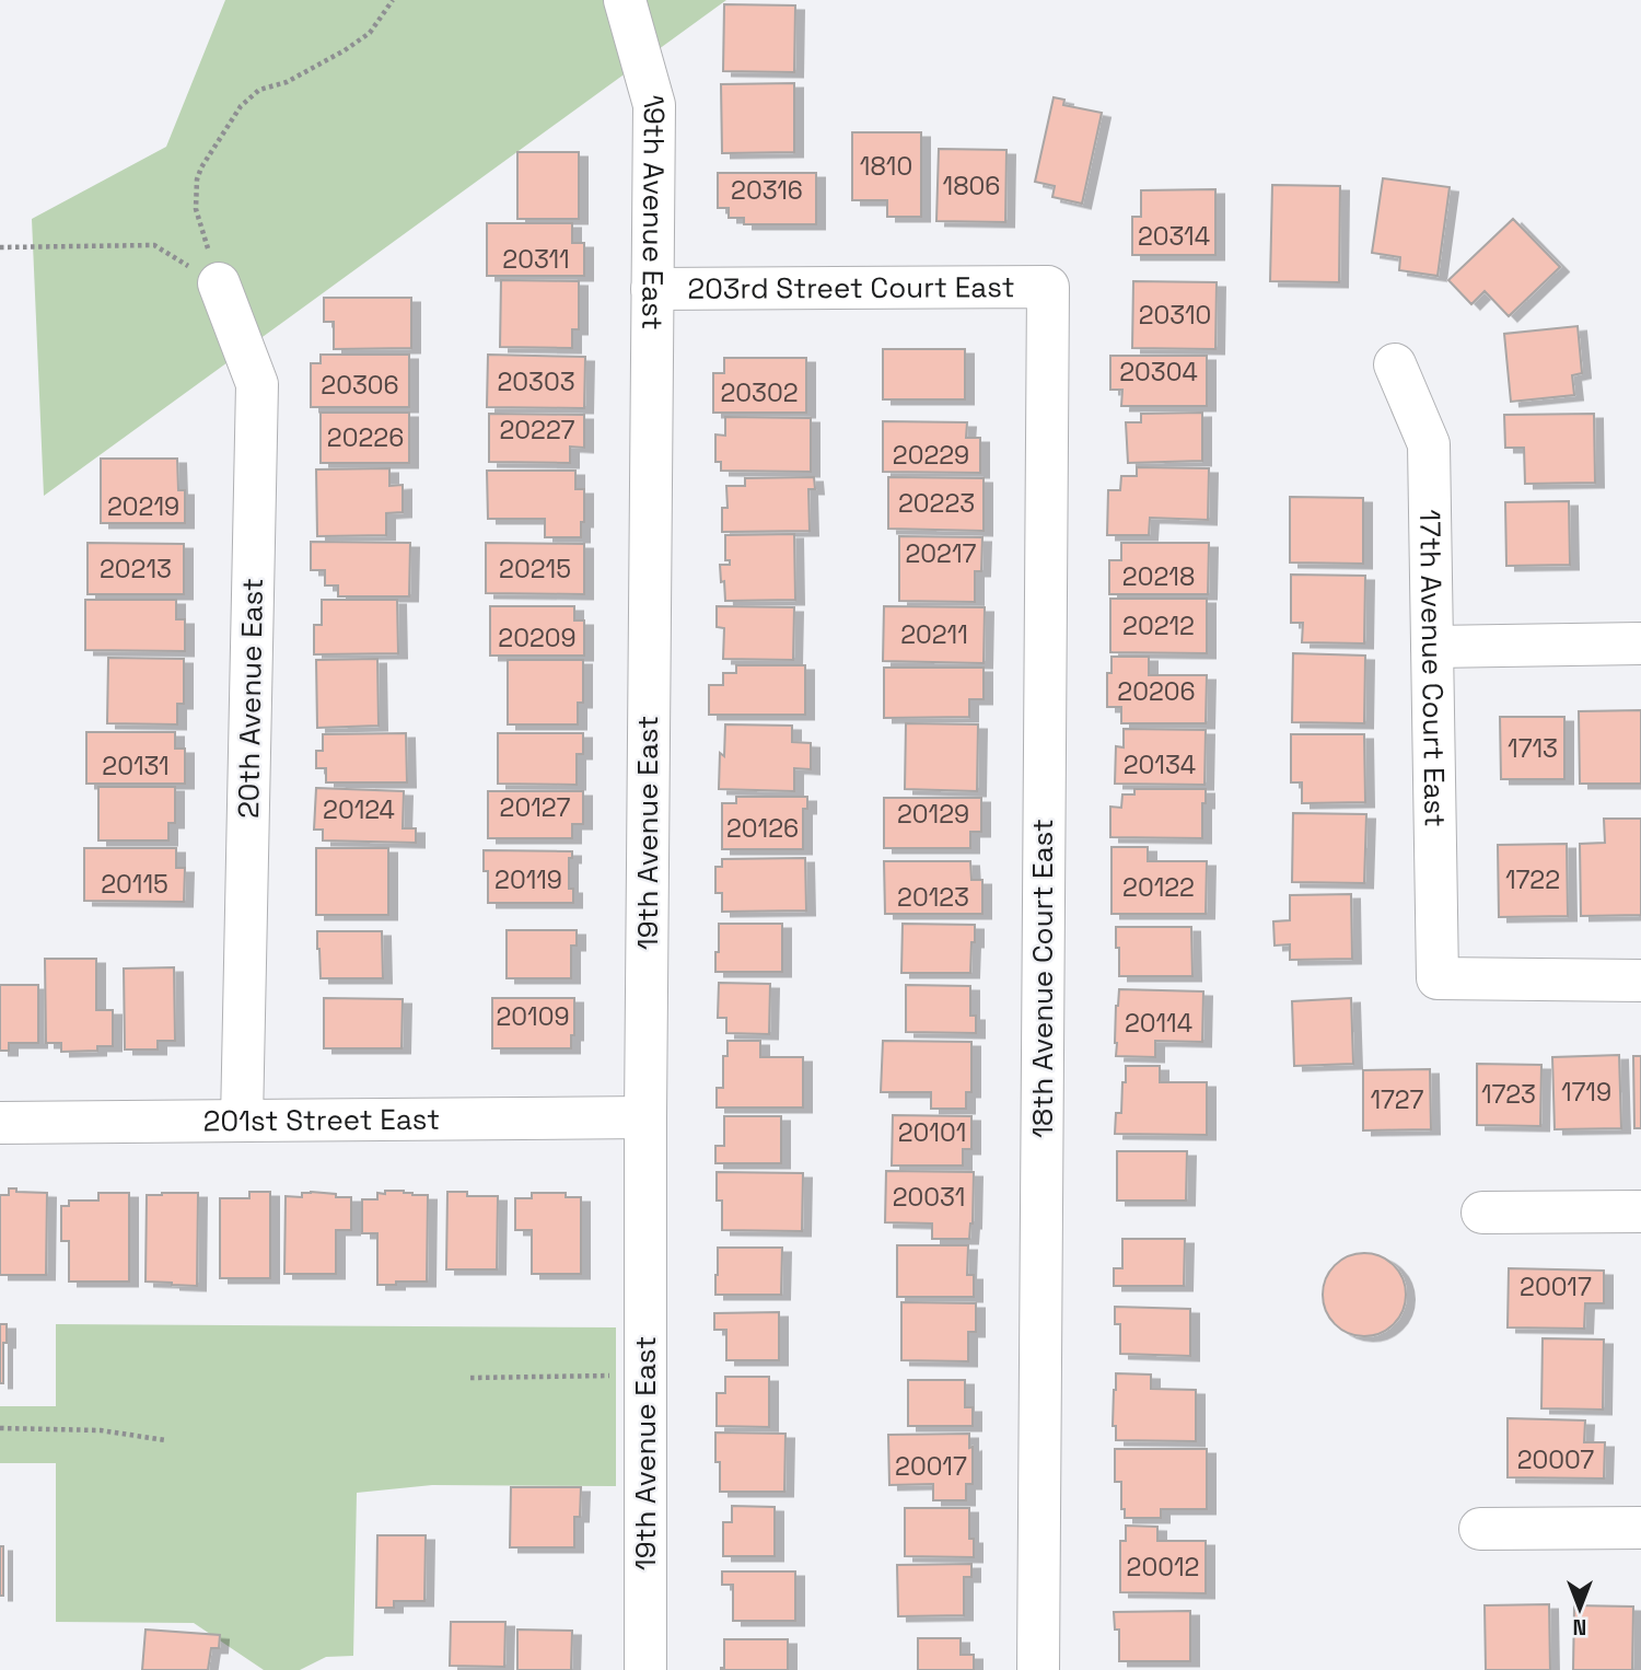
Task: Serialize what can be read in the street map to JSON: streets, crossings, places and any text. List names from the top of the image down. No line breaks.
{"streets":{"street":["19th Avenue East","203rd Street Court East","17th Avenue Court East","20th Avenue East","18th Avenue Court East","201st Street East"]},"crossings":[["19th Avenue East","203rd Street Court East"],["19th Avenue East","201st Street East"],["203rd Street Court East","18th Avenue Court East"],["20th Avenue East","201st Street East"]],"house_numbers":["1810","1806","20316","20314","20311","20310","20304","20303","20306","20302","20227","20226","20229","20223","20219","20217","20213","20215","20218","20212","20211","20209","20206","1713","20134","20131","20127","20124","20129","20126","20119","1722","20115","20122","20123","20109","20114","1719","1723","1727","20101","20031","20017","20007","20017","20012"],"north":"bottom"}
